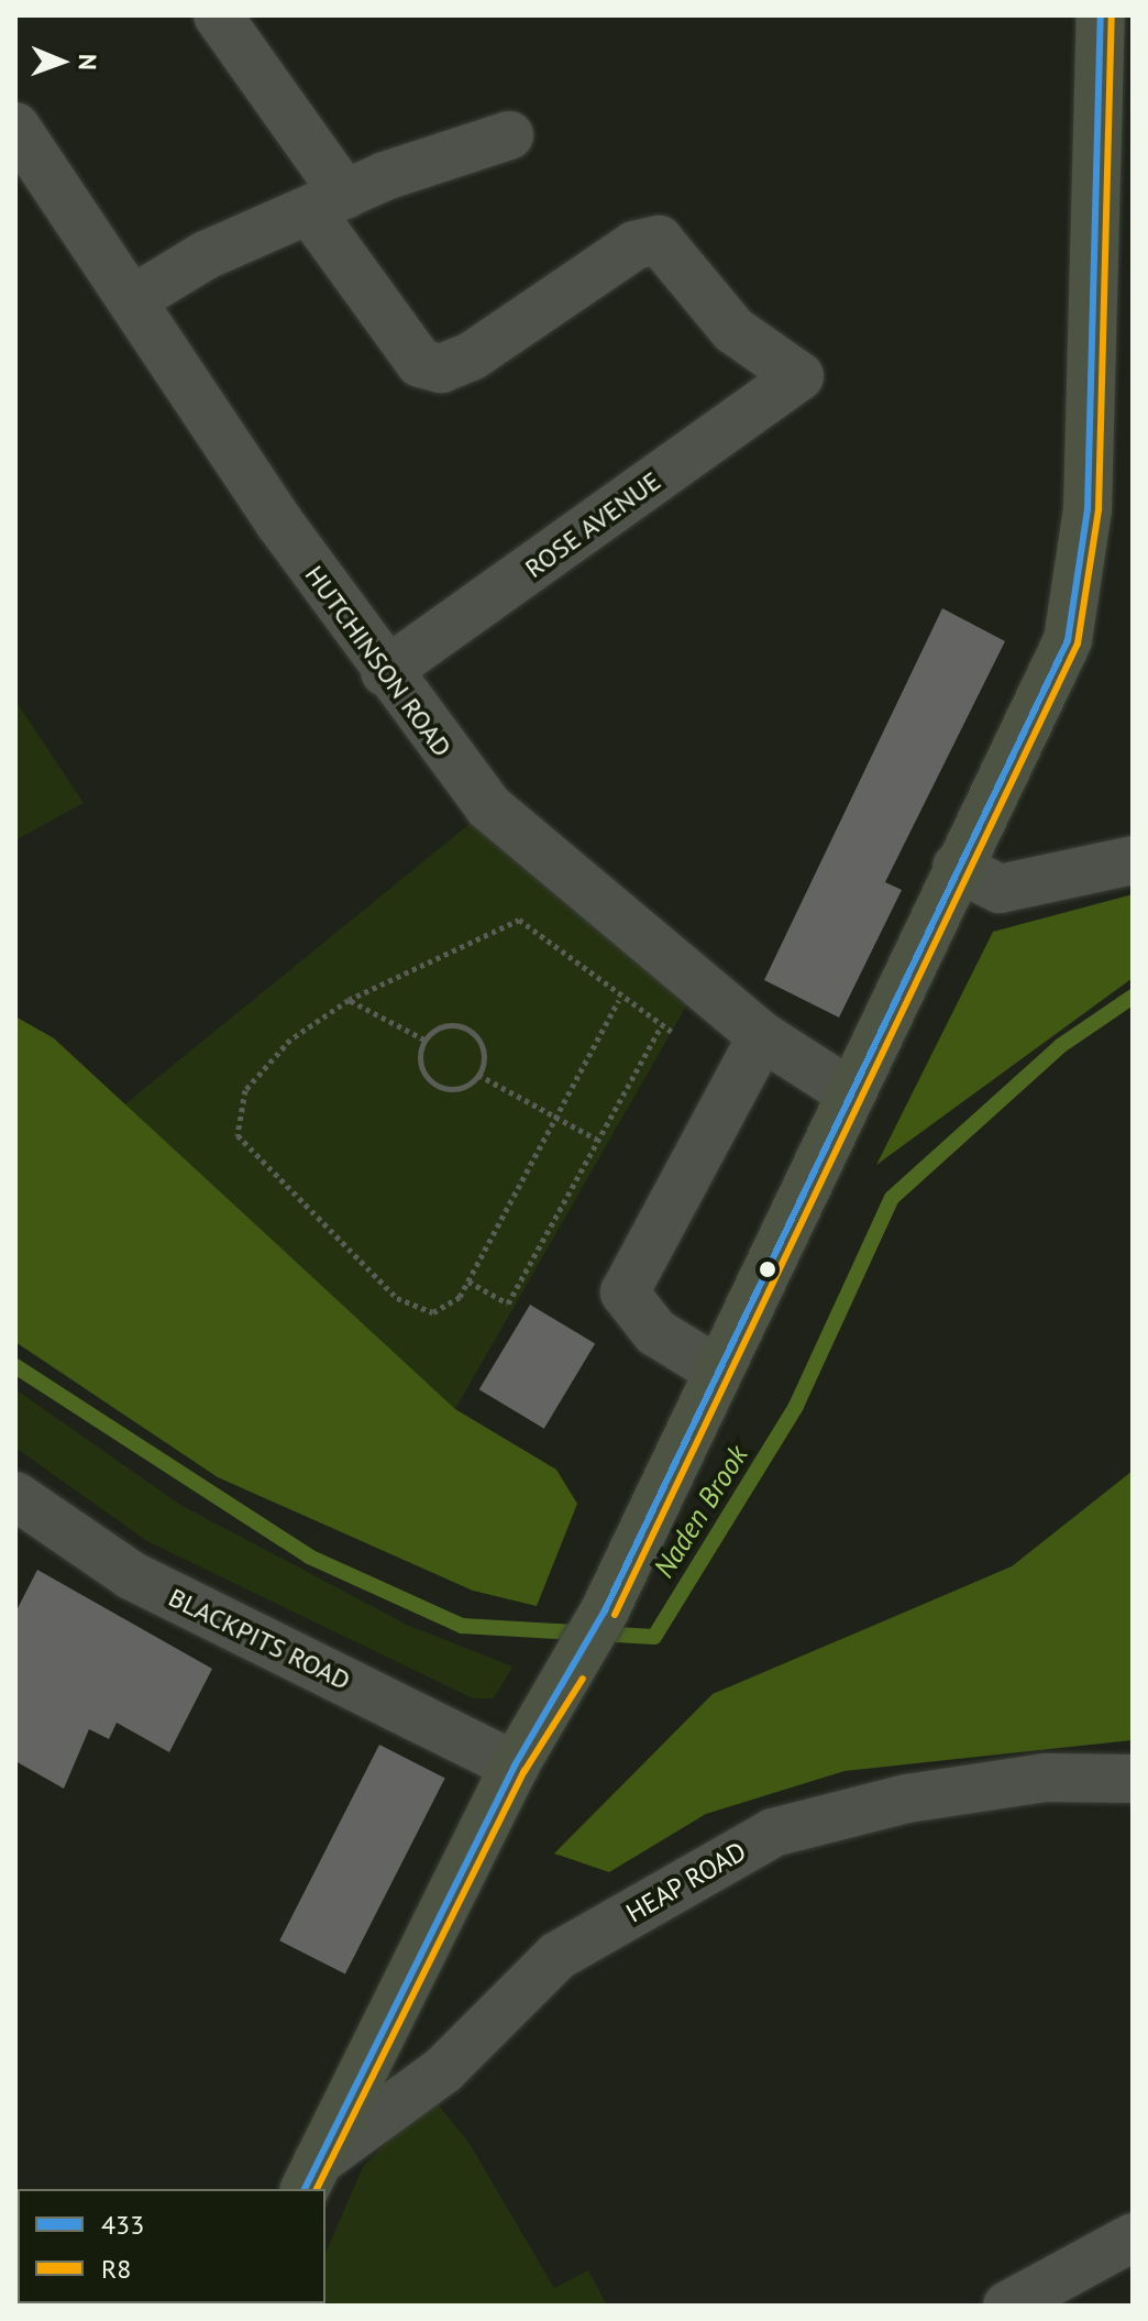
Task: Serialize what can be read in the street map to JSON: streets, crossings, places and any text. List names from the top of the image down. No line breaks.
{"streets":{"street":["ROSE AVENUE","HUTCHINSON ROAD","BLACKPITS ROAD","HEAP ROAD"]},"crossings":[["ROSE AVENUE","HUTCHINSON ROAD"]],"water":["Naden Brook"],"lines":["transit line 433","transit line R8"],"legend":["433","R8"],"north":"right"}
